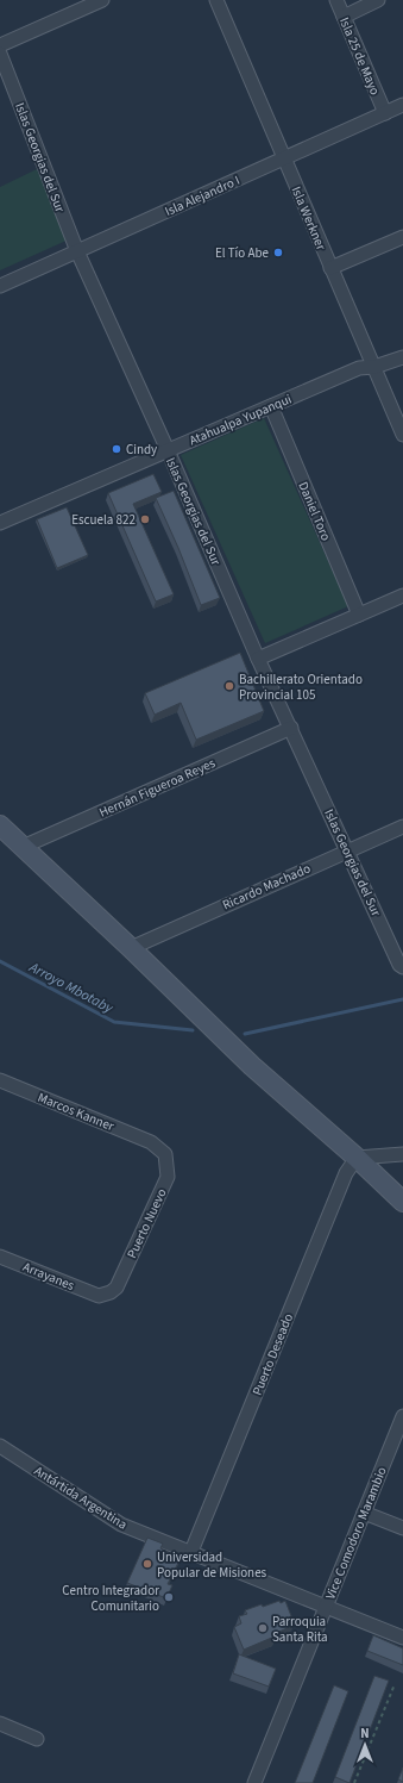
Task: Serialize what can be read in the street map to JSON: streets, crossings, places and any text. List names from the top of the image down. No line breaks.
{"streets":{"street":["Isla 25 de Mayo","Islas Georgias del Sur","Isla Alejandro I","Isla Werkner","Atahualpa Yupanqui","Daniel Toro","Hernán Figueroa Reyes","Ricardo Machado","Marcos Kanner","Puerto Nuevo","Arrayanes","Puerto Deseado","Antártida Argentina","Vice Comodoro Marambio"]},"crossings":[["Isla 25 de Mayo","Isla Alejandro I"],["Islas Georgias del Sur","Isla Alejandro I"],["Islas Georgias del Sur","Atahualpa Yupanqui"],["Islas Georgias del Sur","Hernán Figueroa Reyes"],["Islas Georgias del Sur","Ricardo Machado"],["Isla Alejandro I","Isla Werkner"],["Isla Werkner","Atahualpa Yupanqui"],["Atahualpa Yupanqui","Daniel Toro"],["Marcos Kanner","Puerto Nuevo"],["Puerto Nuevo","Arrayanes"],["Puerto Deseado","Antártida Argentina"],["Antártida Argentina","Vice Comodoro Marambio"]],"water":["Arroyo Mbotaby"],"places":["El Tío Abe","Cindy","Escuela 822","Bachillerato Orientado Provincial 105","Universidad Popular de Misiones","Centro Integrador Comunitario","Parroquia Santa Rita"],"north":"top"}
